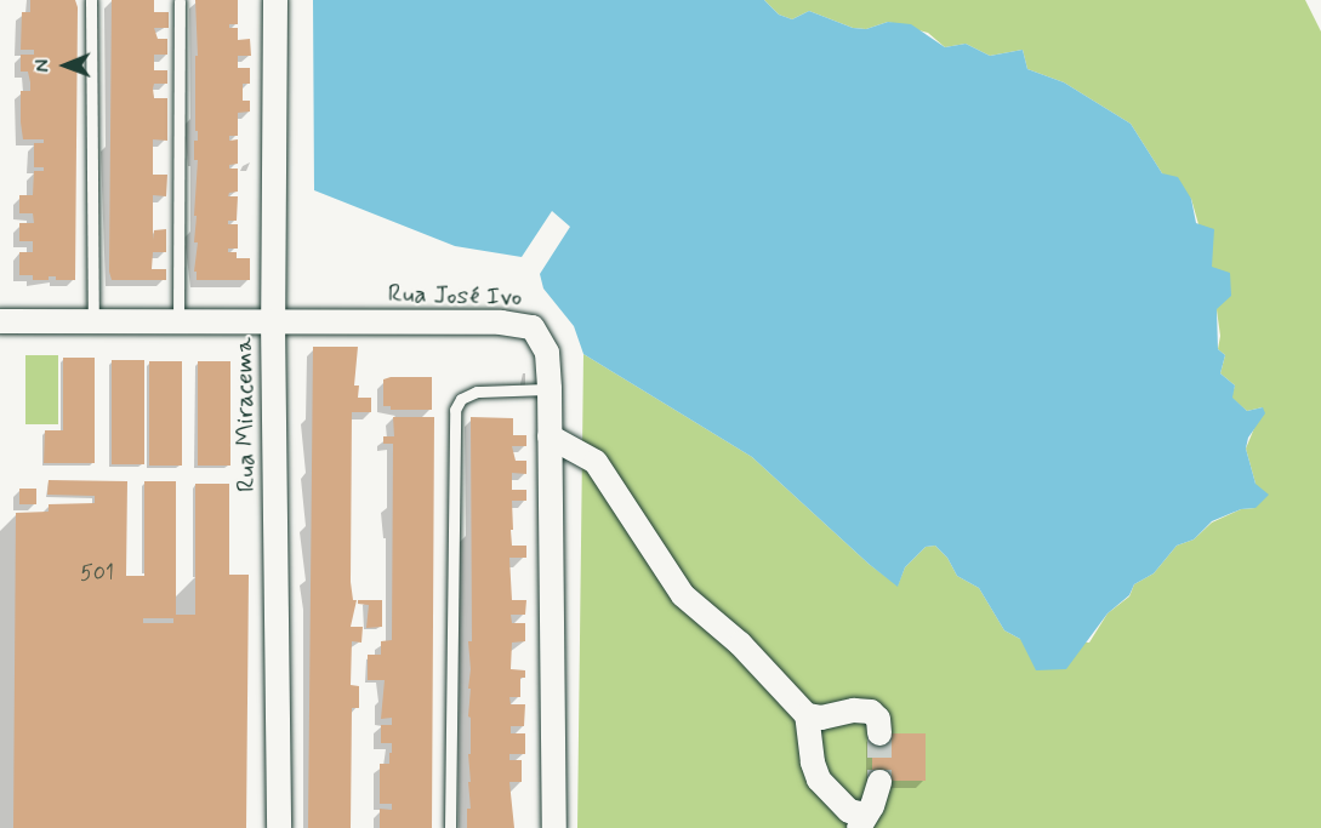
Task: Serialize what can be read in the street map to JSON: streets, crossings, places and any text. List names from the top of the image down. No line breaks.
{"streets":{"street":["Rua José Ivo","Rua Miracema"]},"crossings":[["Rua José Ivo","Rua Miracema"]],"house_numbers":["501"],"north":"left"}
